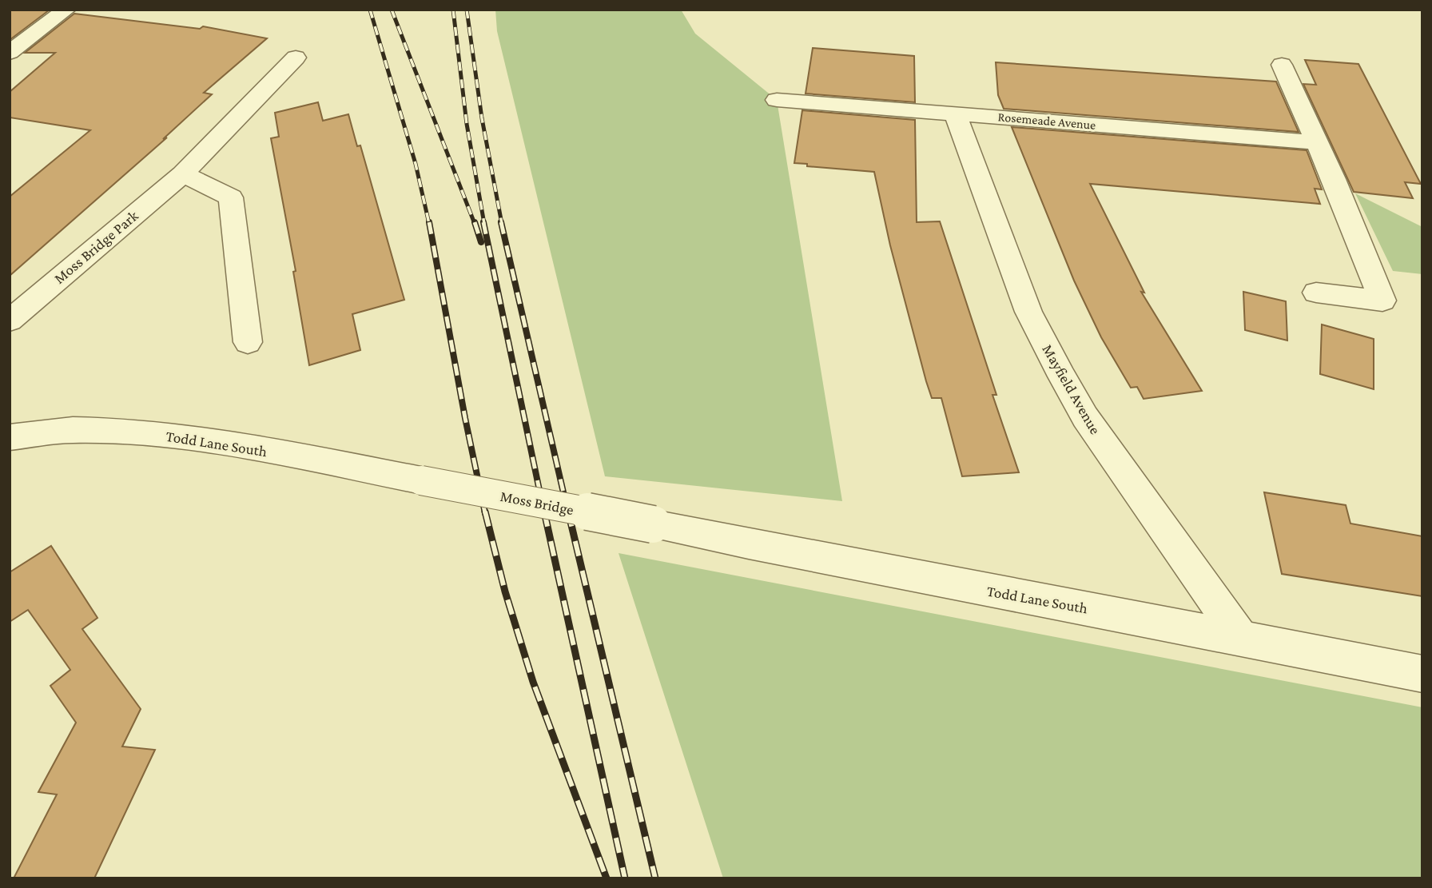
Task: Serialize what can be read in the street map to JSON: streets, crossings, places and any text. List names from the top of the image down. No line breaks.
{"streets":{"street":["Rosemeade Avenue","Moss Bridge Park","Mayfield Avenue","Todd Lane South","Moss Bridge"]},"crossings":[["Rosemeade Avenue","Mayfield Avenue"],["Mayfield Avenue","Todd Lane South"],["Todd Lane South","Moss Bridge"]]}
